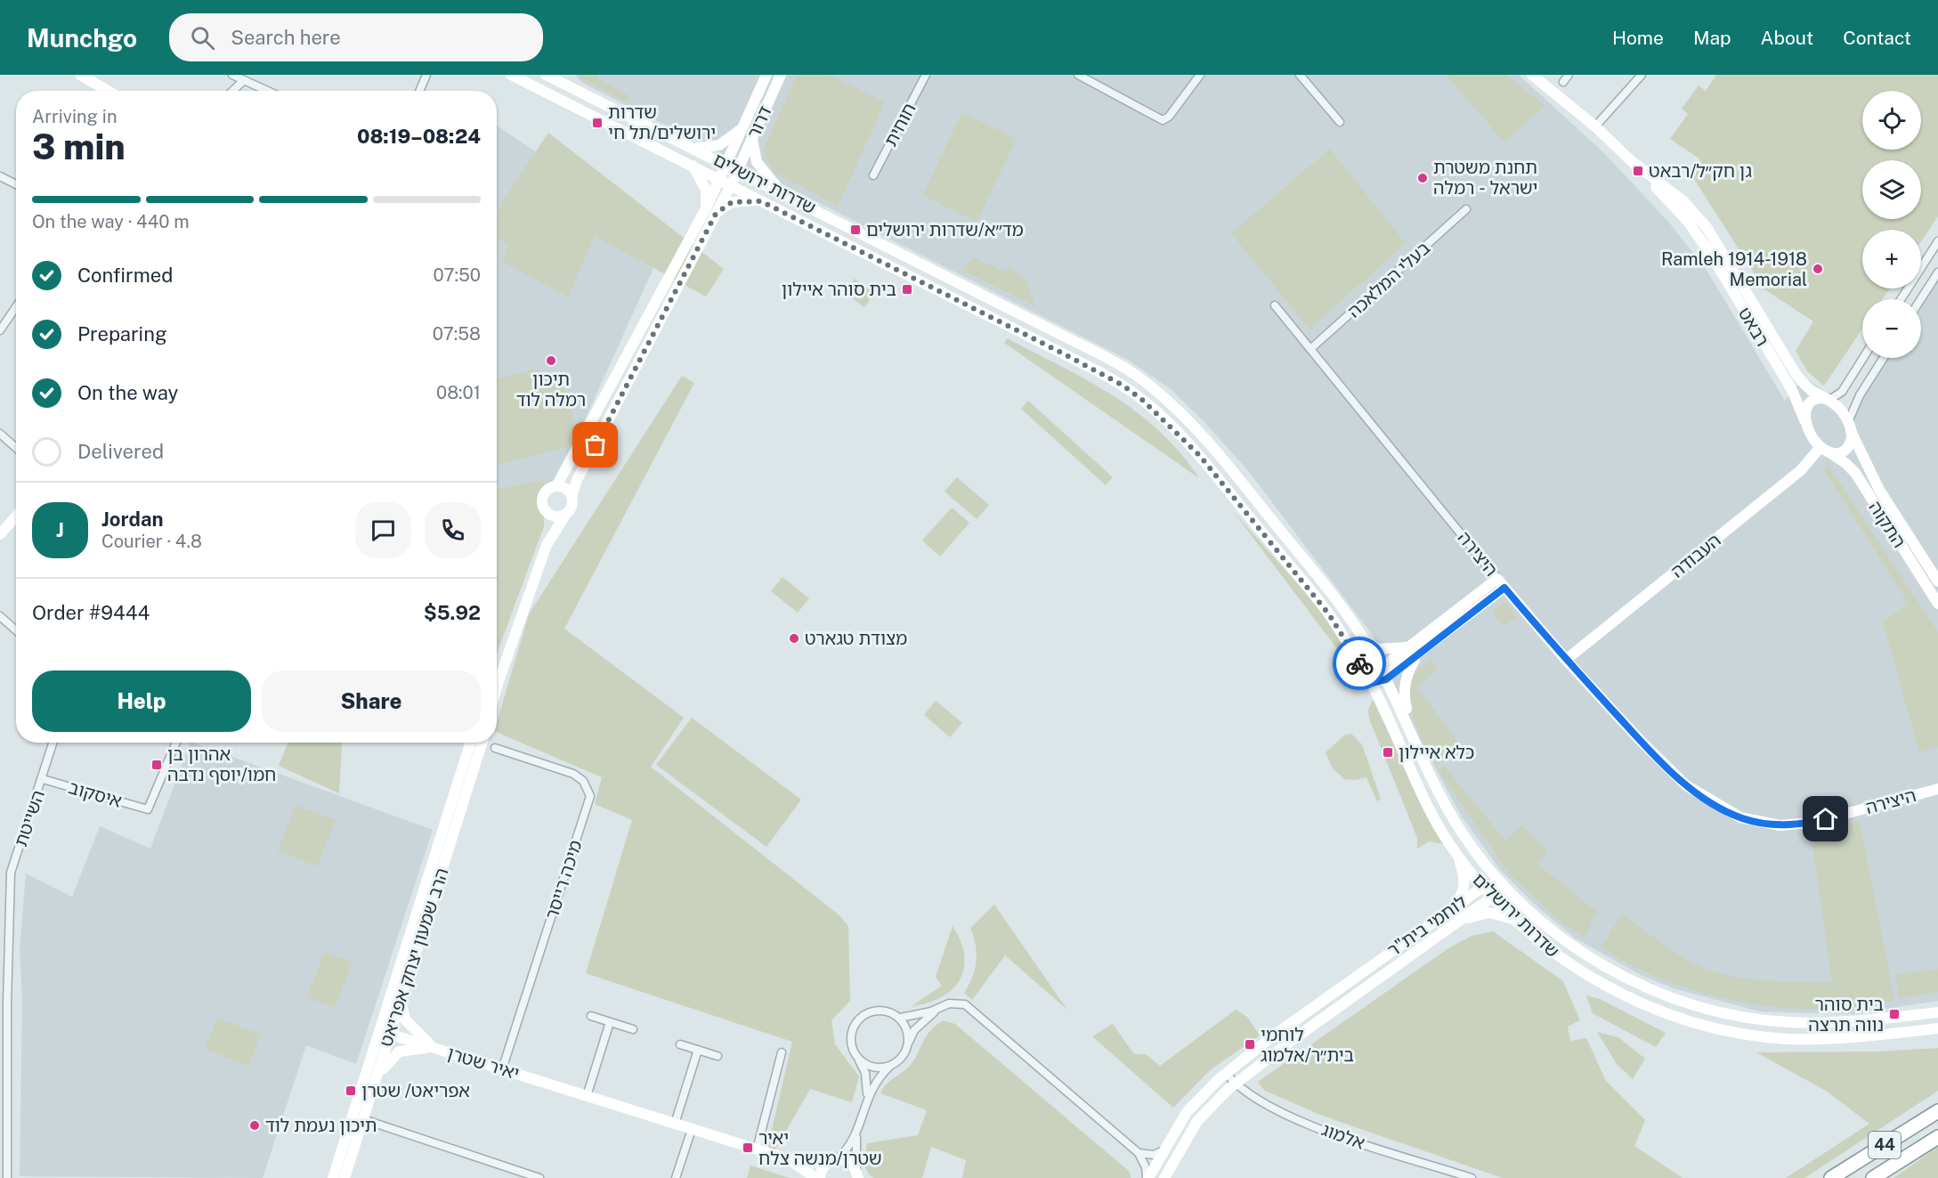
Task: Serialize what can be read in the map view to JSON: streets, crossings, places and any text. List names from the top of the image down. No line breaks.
{"streets":{"highway":["44"],"street":["דרור","חוחית","שדרות ירושלים","בעלי המלאכה","רבאט","התקוה","היצירה","העבודה","איסקוב","השייטת","מיכה רייסר","לוחמי בית\"ר","הרב שמעון יצחק אפריאט","יאיר שטרן","אלמוג"]},"crossings":[["דרור","שדרות ירושלים"],["שדרות ירושלים","לוחמי בית\"ר"],["בעלי המלאכה","היצירה"],["רבאט","התקוה"],["רבאט","העבודה"],["התקוה","העבודה"],["היצירה","העבודה"],["איסקוב","השייטת"],["מיכה רייסר","יאיר שטרן"],["לוחמי בית\"ר","אלמוג"],["הרב שמעון יצחק אפריאט","יאיר שטרן"]],"places":{"transit":["שדרות ירושלים/תל חי","גן חק״ל/רבאט","מד״א/שדרות ירושלים","בית סוהר איילון","כלא איילון","אהרון בן חמו/יוסף נדבה","בית סוהר נווה תרצה","לוחמי בית״ר/אלמוג","אפריאט/ שטרן","יאיר שטרן/מנשה צלח"],"other":["תחנת משטרת ישראל - רמלה","Ramleh 1914-1918 Memorial","תיכון רמלה לוד","מצודת טגארט","תיכון נעמת לוד"]},"page":{"header":"Munchgo","search":"Search here","nav":["Home","Map","About","Contact"],"map_buttons":["+","−"],"heading":["3 min","Arriving in","08:19–08:24"],"panel":["Jordan","Courier · 4.8","Order #9444","$5.92"],"bar":"On the way · 440 m","list":[["Confirmed","07:50"],["Preparing","07:58"],["On the way","08:01"],"Delivered"],"round":"J","buttons":["Help","Share"]}}
